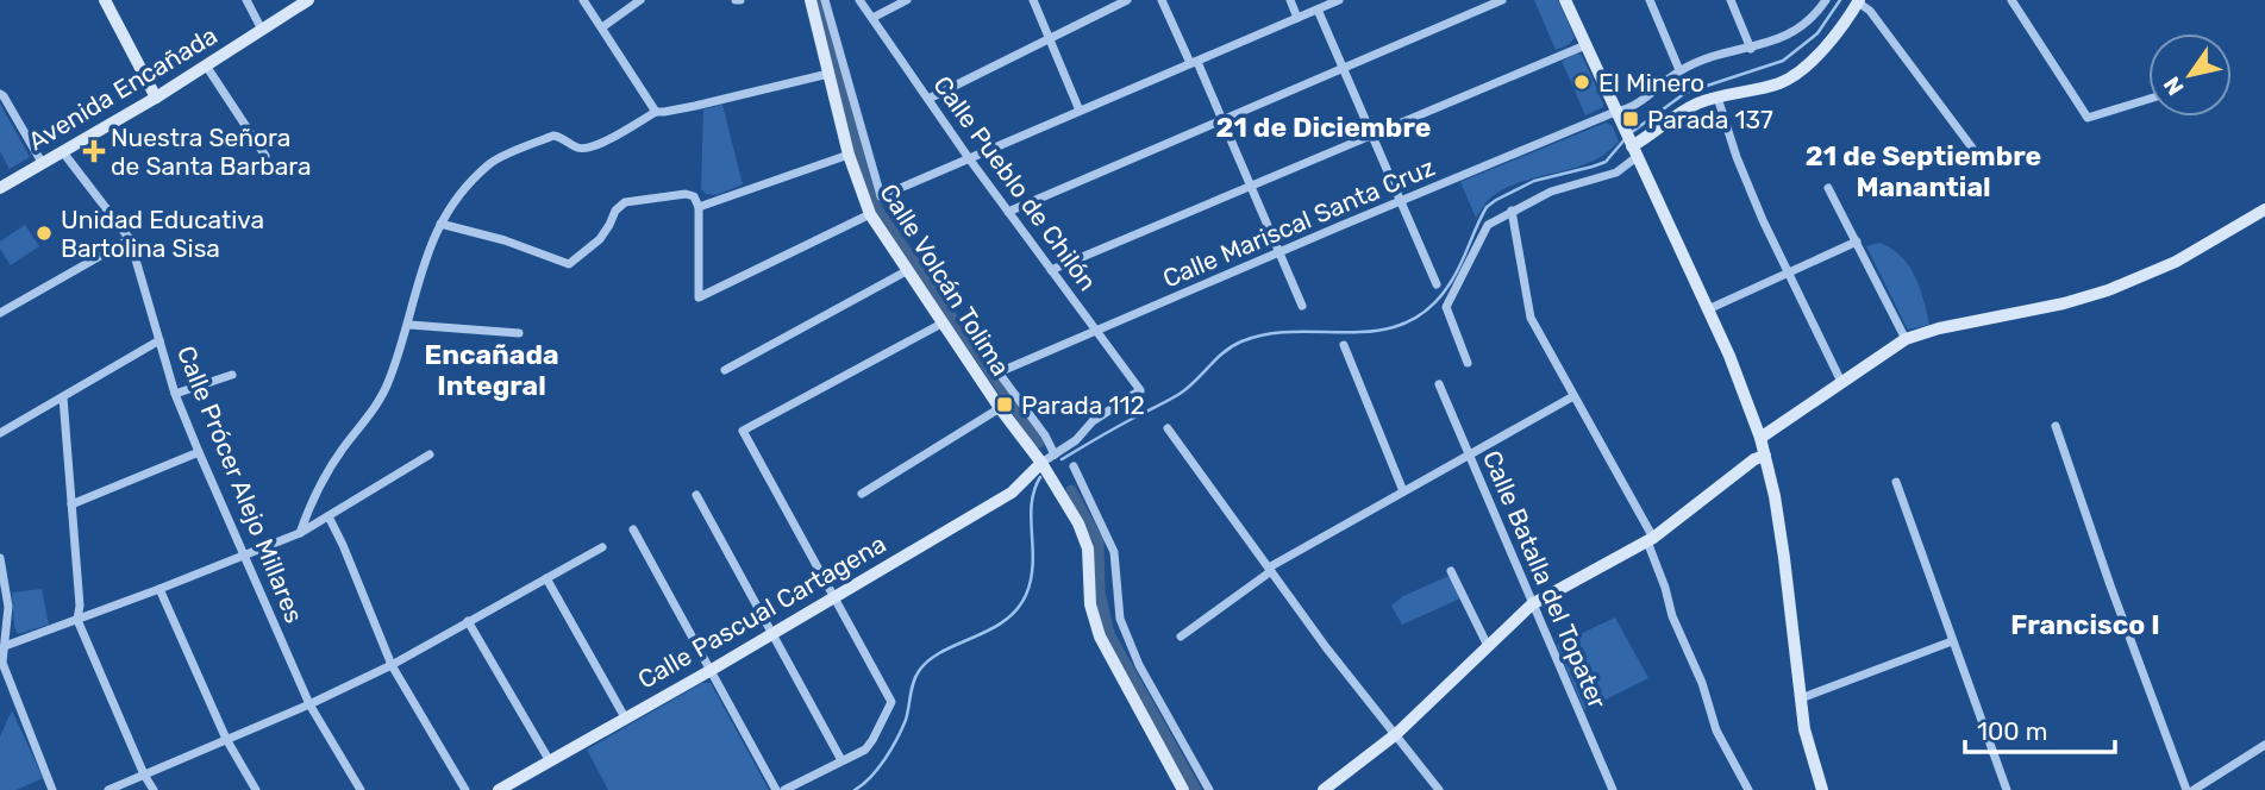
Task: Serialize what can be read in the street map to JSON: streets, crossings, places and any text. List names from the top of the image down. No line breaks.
{"streets":{"street":["Avenida Encañada","Calle Pueblo de Chilón","Calle Mariscal Santa Cruz","Calle Volcán Tolima","Calle Prócer Alejo Millares","Calle Batalla del Topater","Calle Pascual Cartagena"]},"crossings":[["Avenida Encañada","Calle Prócer Alejo Millares"],["Calle Pueblo de Chilón","Calle Mariscal Santa Cruz"],["Calle Volcán Tolima","Calle Pascual Cartagena"]],"districts":["21 de Diciembre","21 de Septiembre Manantial","Encañada Integral","Francisco I"],"places":{"other":["El Minero","Unidad Educativa Bartolina Sisa"],"transit":["Parada 137","Parada 112"],"health":["Nuestra Señora de Santa Barbara"]},"scale_bar":"100 m","north":"bottom left"}
